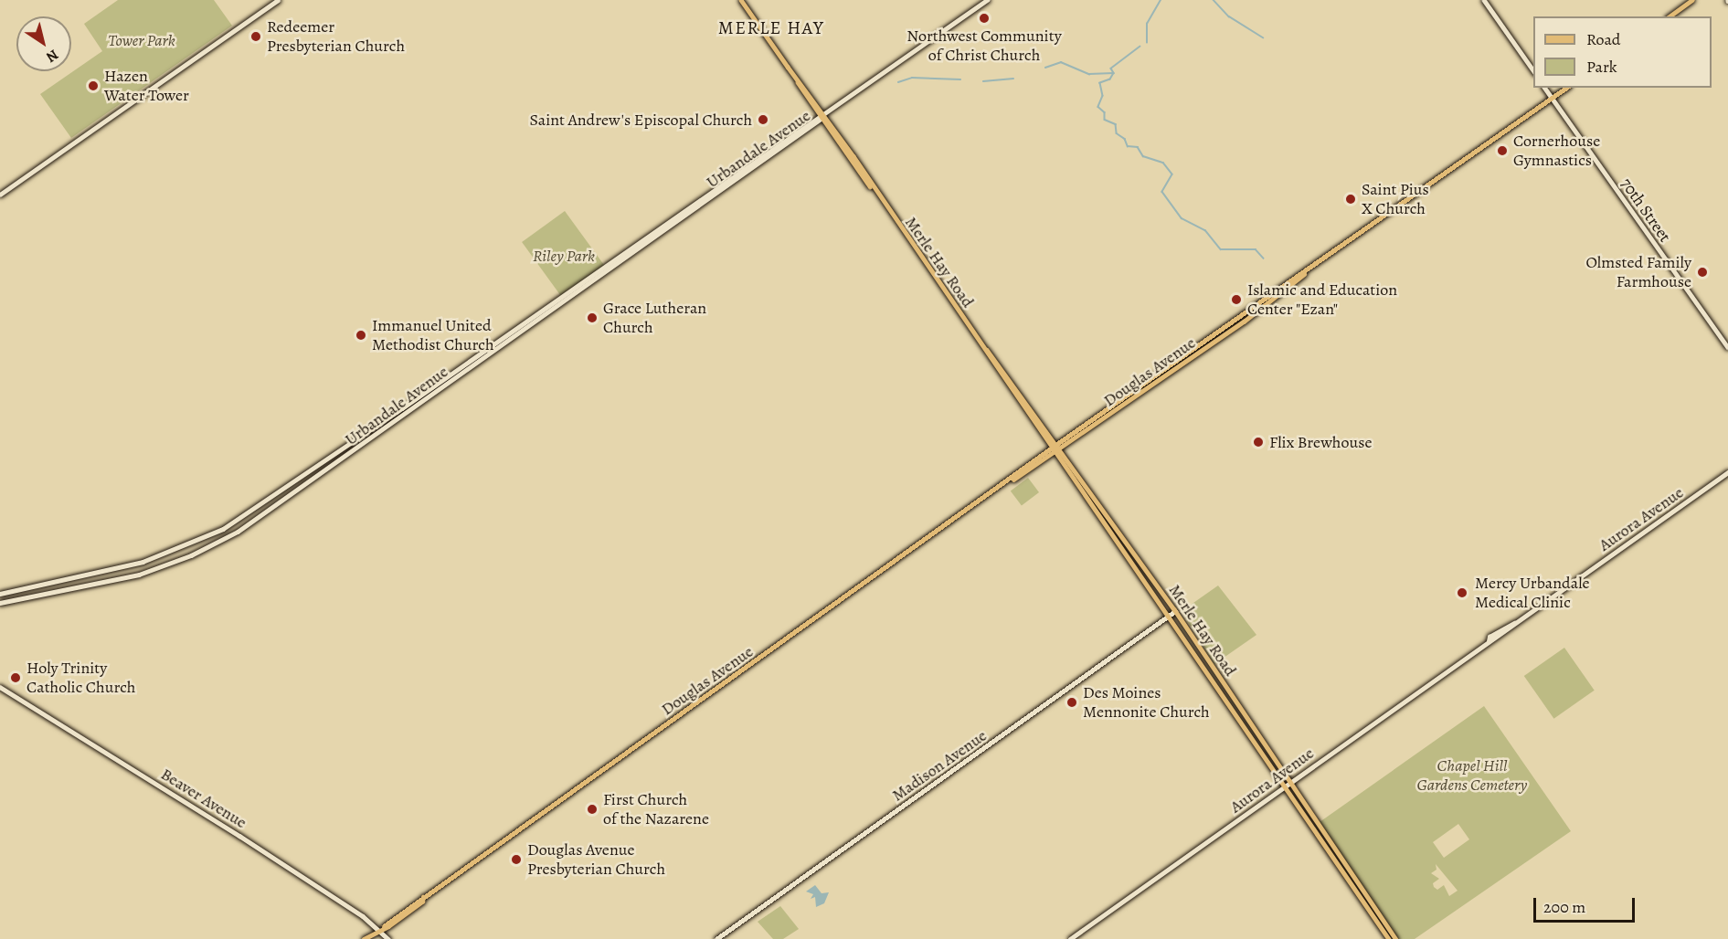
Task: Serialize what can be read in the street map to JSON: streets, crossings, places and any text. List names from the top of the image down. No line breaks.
{"streets":{"main road":["Merle Hay Road","Douglas Avenue"],"street":["Urbandale Avenue","70th Street","Aurora Avenue","Madison Avenue","Beaver Avenue"]},"crossings":[["Urbandale Avenue","Merle Hay Road"],["70th Street","Douglas Avenue"],["Merle Hay Road","Douglas Avenue"],["Merle Hay Road","Aurora Avenue"],["Merle Hay Road","Madison Avenue"],["Douglas Avenue","Beaver Avenue"]],"districts":["MERLE HAY"],"parks":["Tower Park","Riley Park","Chapel Hill Gardens Cemetery"],"places":["Northwest Community of Christ Church","Redeemer Presbyterian Church","Hazen Water Tower","Saint Andrew's Episcopal Church","Cornerhouse Gymnastics","Saint Pius X Church","Olmsted Family Farmhouse","Islamic and Education Center \"Ezan\"","Grace Lutheran Church","Immanuel United Methodist Church","Flix Brewhouse","Mercy Urbandale Medical Clinic","Holy Trinity Catholic Church","Des Moines Mennonite Church","First Church of the Nazarene","Douglas Avenue Presbyterian Church"],"legend":["Road","Park"],"scale_bar":"200 m","north":"bottom right"}
